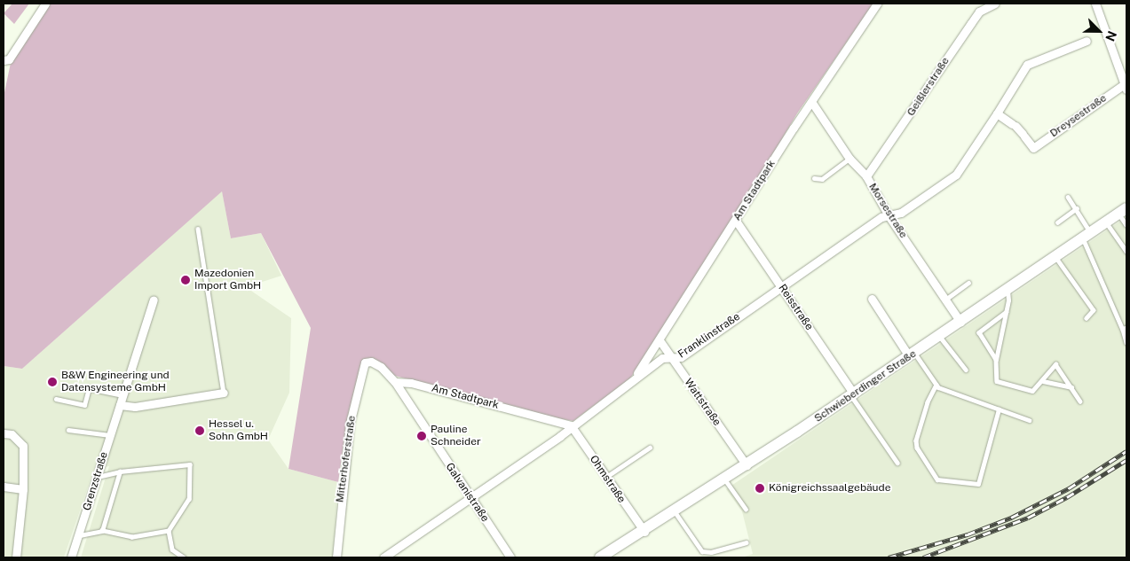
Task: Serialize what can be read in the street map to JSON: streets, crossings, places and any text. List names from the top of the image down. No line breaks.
{"streets":{"main road":["Schwieberdinger Straße"],"street":["Geißlerstraße","Dreysestraße","Am Stadtpark","Morsestraße","Reisstraße","Franklinstraße","Wattstraße","Mitterhoferstraße","Ohmstraße","Grenzstraße","Galvanistraße"]},"crossings":[["Geißlerstraße","Morsestraße"],["Dreysestraße","Franklinstraße"],["Am Stadtpark","Morsestraße"],["Am Stadtpark","Reisstraße"],["Am Stadtpark","Franklinstraße"],["Am Stadtpark","Wattstraße"],["Am Stadtpark","Mitterhoferstraße"],["Am Stadtpark","Ohmstraße"],["Am Stadtpark","Galvanistraße"],["Morsestraße","Franklinstraße"],["Morsestraße","Schwieberdinger Straße"],["Reisstraße","Franklinstraße"],["Reisstraße","Schwieberdinger Straße"],["Franklinstraße","Wattstraße"],["Franklinstraße","Ohmstraße"],["Franklinstraße","Galvanistraße"],["Schwieberdinger Straße","Wattstraße"],["Schwieberdinger Straße","Ohmstraße"],["Mitterhoferstraße","Galvanistraße"]],"places":["Mazedonien Import GmbH","B&W Engineering und Datensysteme GmbH","Hessel u. Sohn GmbH","Pauline Schneider","Königreichssaalgebäude"],"north":"bottom right"}
